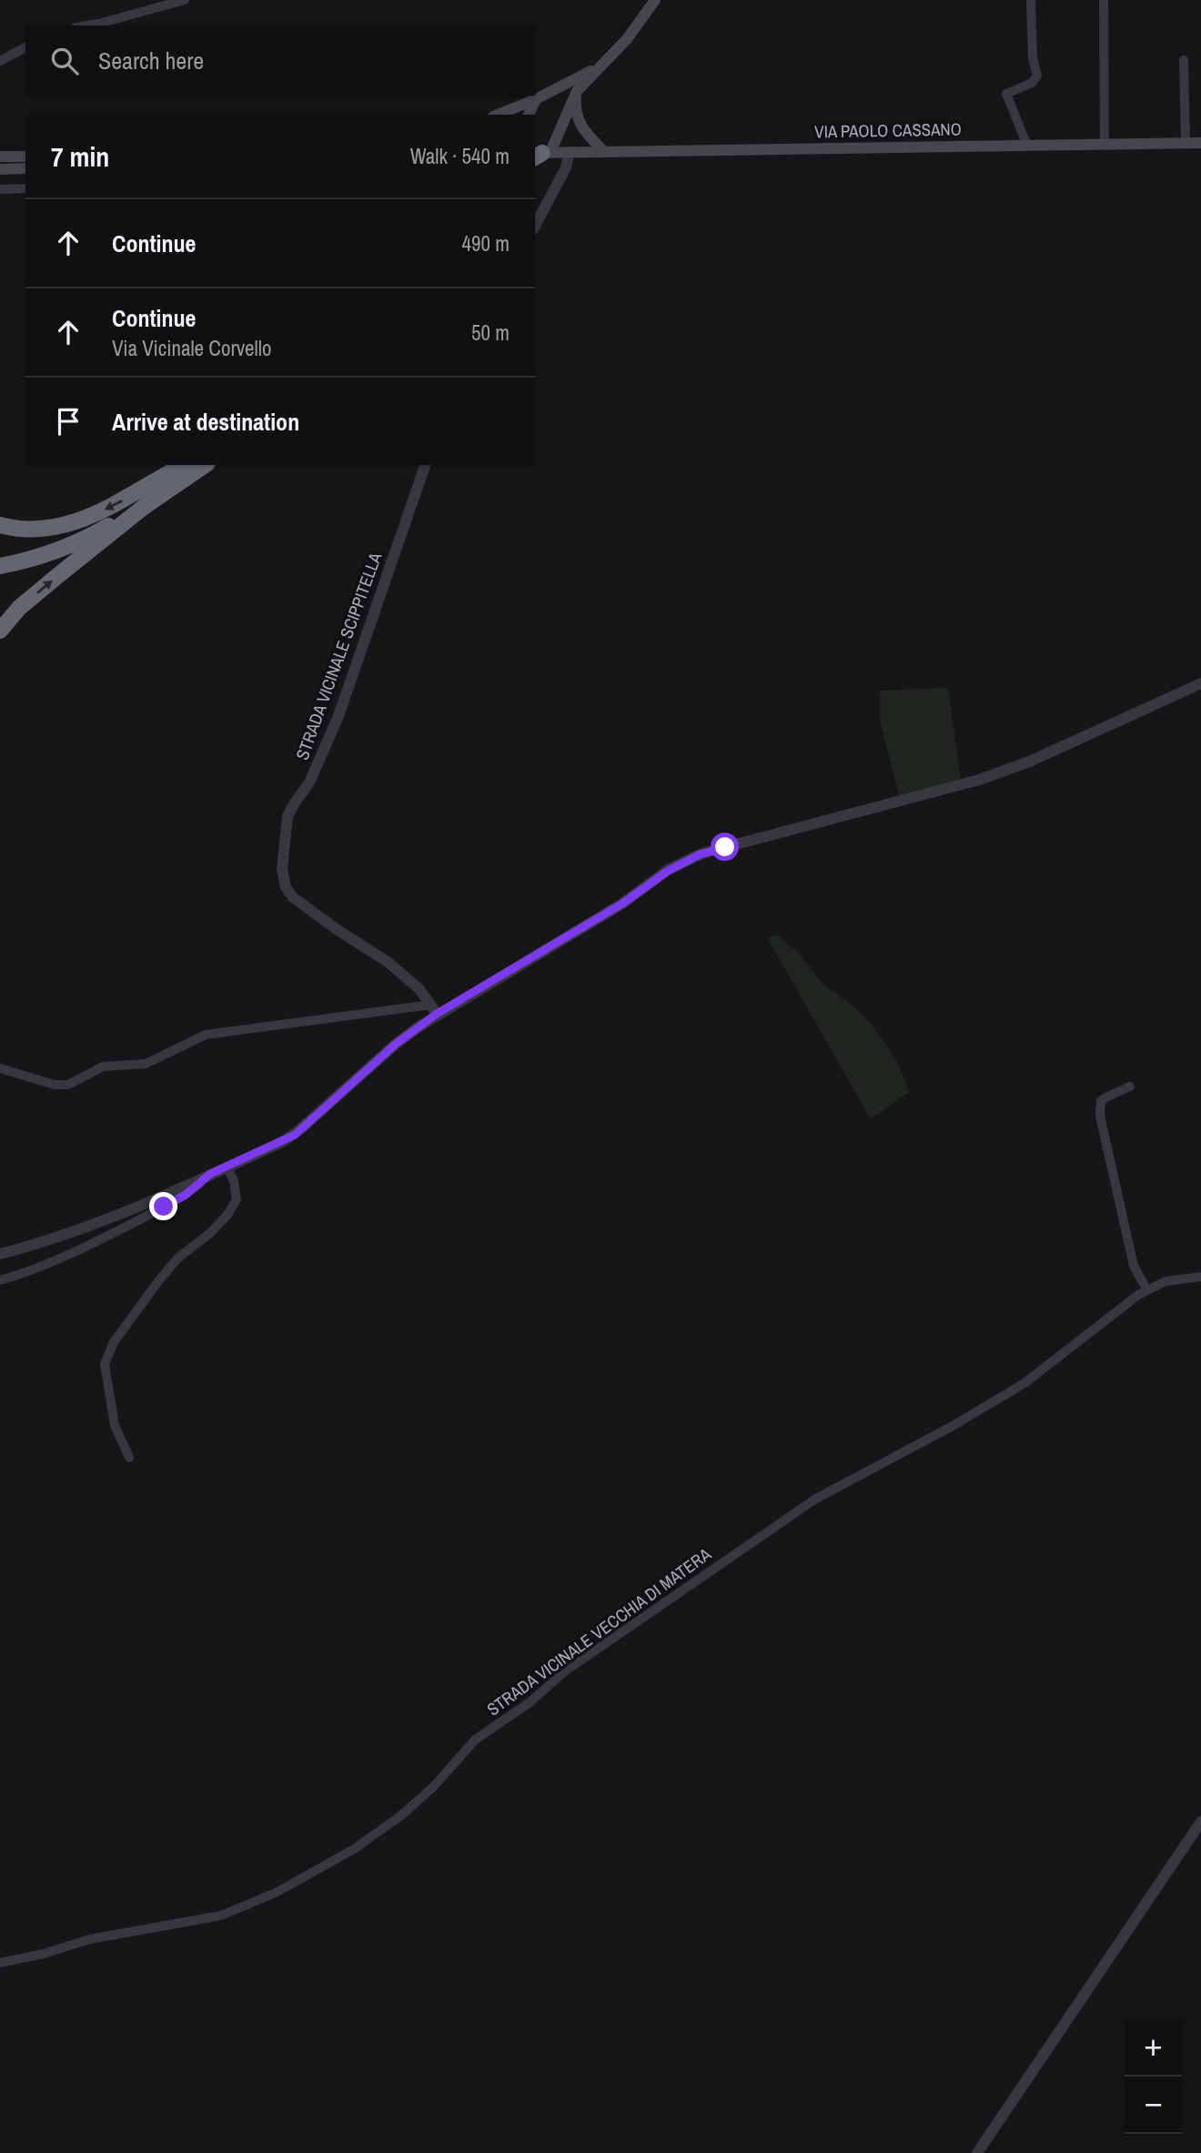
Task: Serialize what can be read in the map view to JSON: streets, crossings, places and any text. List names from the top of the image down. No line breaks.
{"streets":{"main road":["VIA PAOLO CASSANO"],"street":["STRADA VICINALE SCIPPITELLA","STRADA VICINALE VECCHIA DI MATERA"]},"page":{"search":"Search here","heading":["7 min","Walk · 540 m"],"list":[["Continue","490 m"],["Continue","Via Vicinale Corvello","50 m"],"Arrive at destination"],"map_buttons":["+","−"]}}
